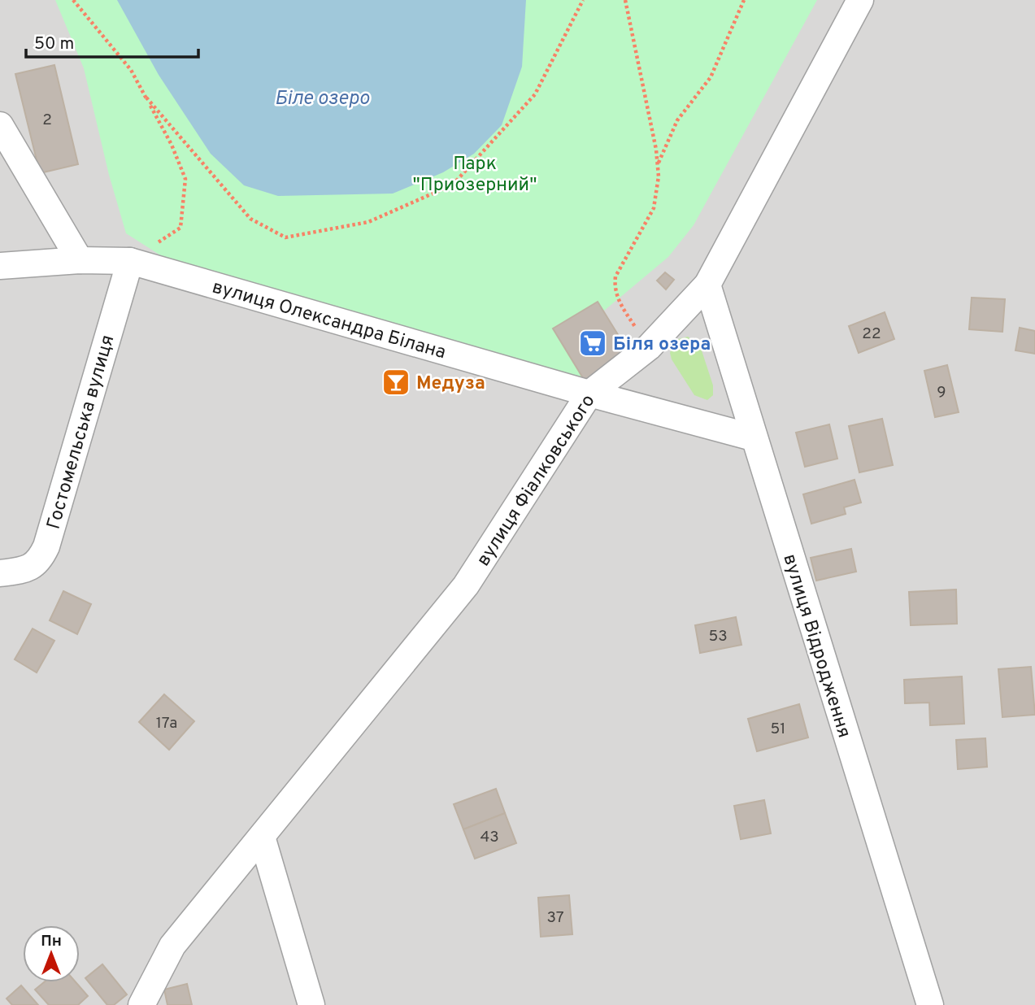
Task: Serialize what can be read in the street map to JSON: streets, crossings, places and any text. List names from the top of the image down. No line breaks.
{"streets":{"street":["вулиця Олександра Білана","Гостомельська вулиця","вулиця Фіалковського","вулиця Відродження"]},"crossings":[["вулиця Олександра Білана","Гостомельська вулиця"],["вулиця Олександра Білана","вулиця Фіалковського"],["вулиця Олександра Білана","вулиця Відродження"],["вулиця Фіалковського","вулиця Відродження"]],"water":["Біле озеро"],"parks":["Парк \"Приозерний\""],"places":{"supermarket":["Біля озера"],"bar":["Медуза"]},"house_numbers":["2","22","9","53","17а","51","43","37"],"scale_bar":"50 m","north":"top"}
